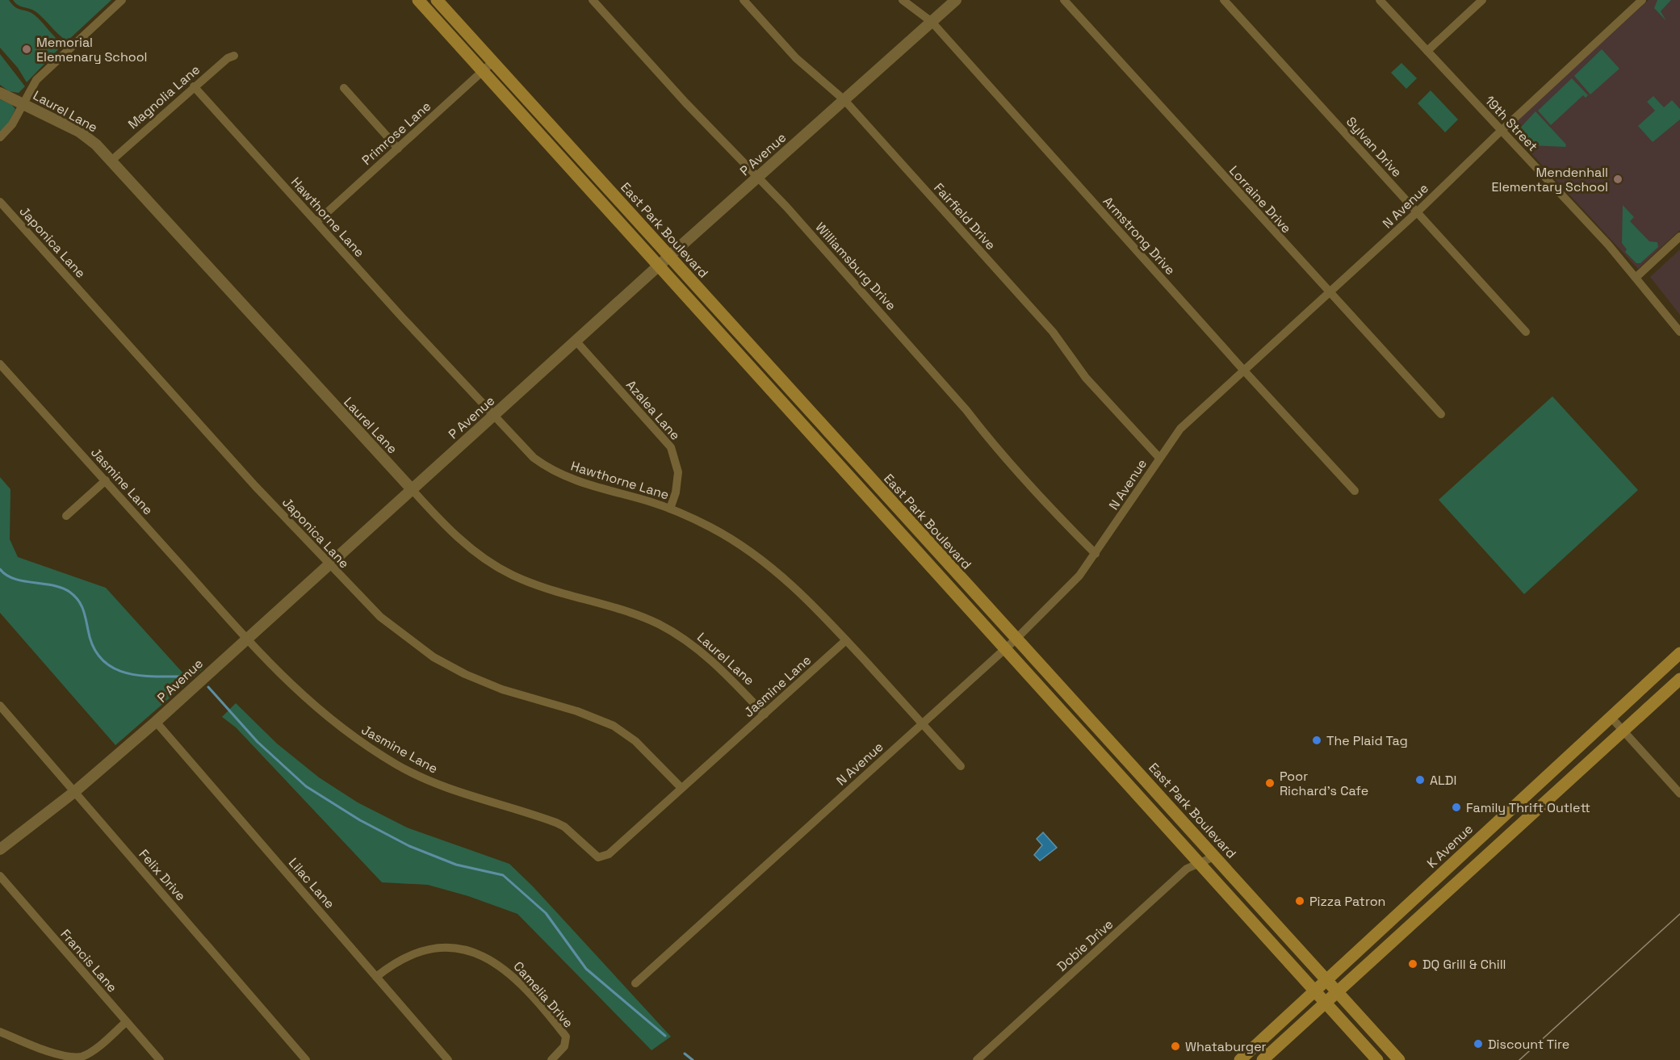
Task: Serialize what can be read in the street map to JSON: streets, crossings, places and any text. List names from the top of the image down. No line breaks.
{"streets":{"main road":["East Park Boulevard","K Avenue"],"street":["Magnolia Lane","Laurel Lane","19th Street","Primrose Lane","Sylvan Drive","P Avenue","Lorraine Drive","N Avenue","Fairfield Drive","Hawthorne Lane","Armstrong Drive","Japonica Lane","Williamsburg Drive","Azalea Lane","Jasmine Lane","Felix Drive","Lilac Lane","Dobie Drive","Francis Lane","Camelia Drive"]},"crossings":[["Magnolia Lane","Laurel Lane"],["Magnolia Lane","Hawthorne Lane"],["Laurel Lane","P Avenue"],["Laurel Lane","Jasmine Lane"],["19th Street","N Avenue"],["Primrose Lane","Hawthorne Lane"],["Primrose Lane","East Park Boulevard"],["Sylvan Drive","N Avenue"],["P Avenue","Fairfield Drive"],["P Avenue","Hawthorne Lane"],["P Avenue","East Park Boulevard"],["P Avenue","Armstrong Drive"],["P Avenue","Japonica Lane"],["P Avenue","Williamsburg Drive"],["P Avenue","Azalea Lane"],["P Avenue","Jasmine Lane"],["P Avenue","Felix Drive"],["P Avenue","Lilac Lane"],["Lorraine Drive","N Avenue"],["N Avenue","Fairfield Drive"],["N Avenue","Hawthorne Lane"],["N Avenue","East Park Boulevard"],["N Avenue","Armstrong Drive"],["N Avenue","Williamsburg Drive"],["Hawthorne Lane","Azalea Lane"],["Hawthorne Lane","Jasmine Lane"],["East Park Boulevard","K Avenue"],["East Park Boulevard","Dobie Drive"],["Japonica Lane","Jasmine Lane"],["Lilac Lane","Camelia Drive"]],"places":["Memorial Elemenary School","Mendenhall Elementary School","The Plaid Tag","ALDI","Poor Richard's Cafe","Family Thrift Outlett","Pizza Patron","DQ Grill & Chill","Discount Tire","Whataburger"]}
